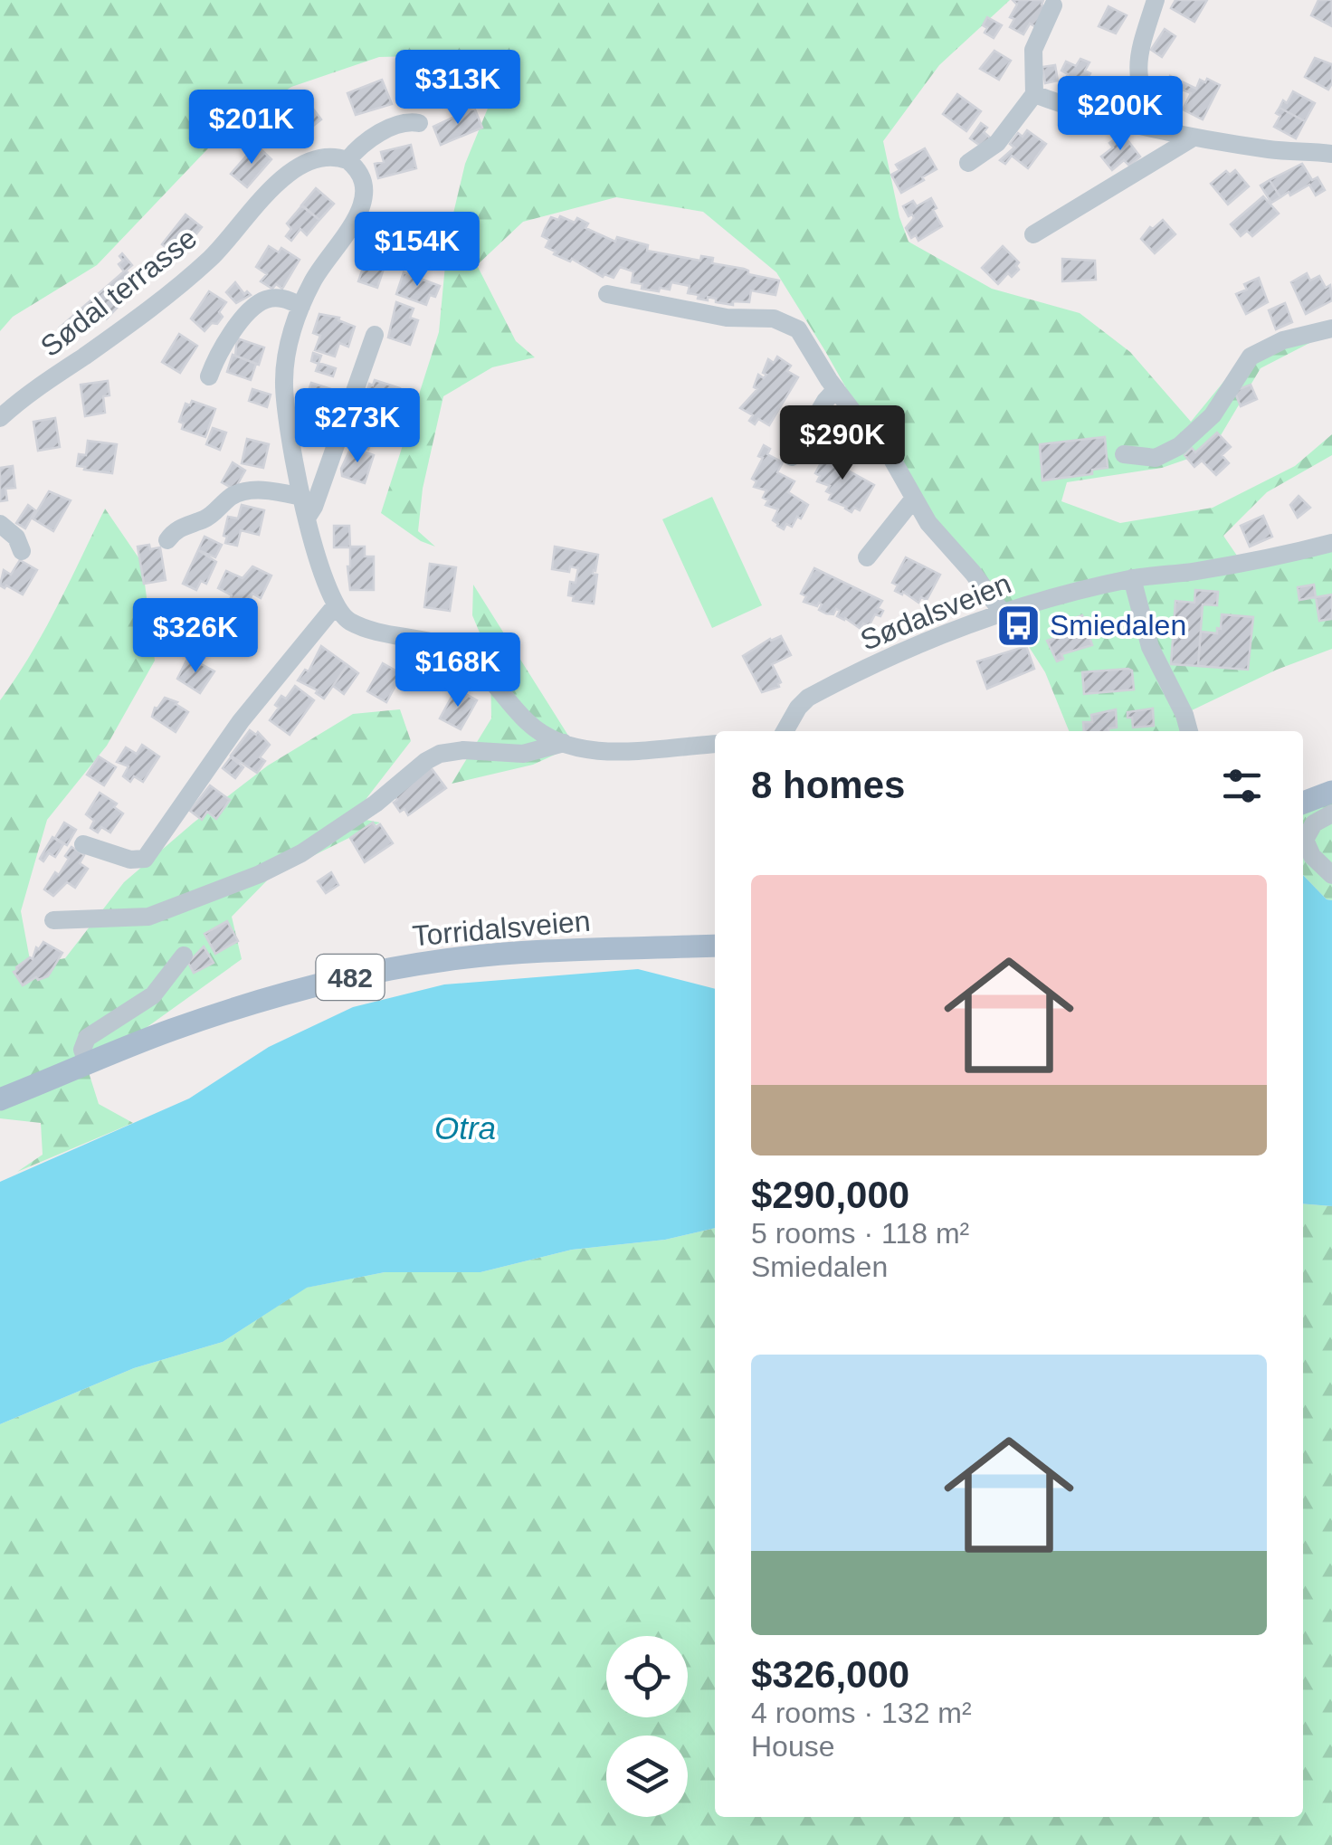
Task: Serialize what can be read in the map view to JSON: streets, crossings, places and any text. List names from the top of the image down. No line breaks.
{"streets":{"main road":["Torridalsveien","482"],"street":["Sødal terrasse","Sødalsveien"]},"water":["Otra"],"places":{"bus stop":["Smiedalen"]},"page":{"price":["$313K","$200K","$201K","$154K","$273K","$290K","$326K","$168K"],"heading":"8 homes","list":[{"name":"$290,000","note":"5 rooms · 118 m² · Smiedalen"},{"name":"$326,000","note":"4 rooms · 132 m² · House"}]}}
